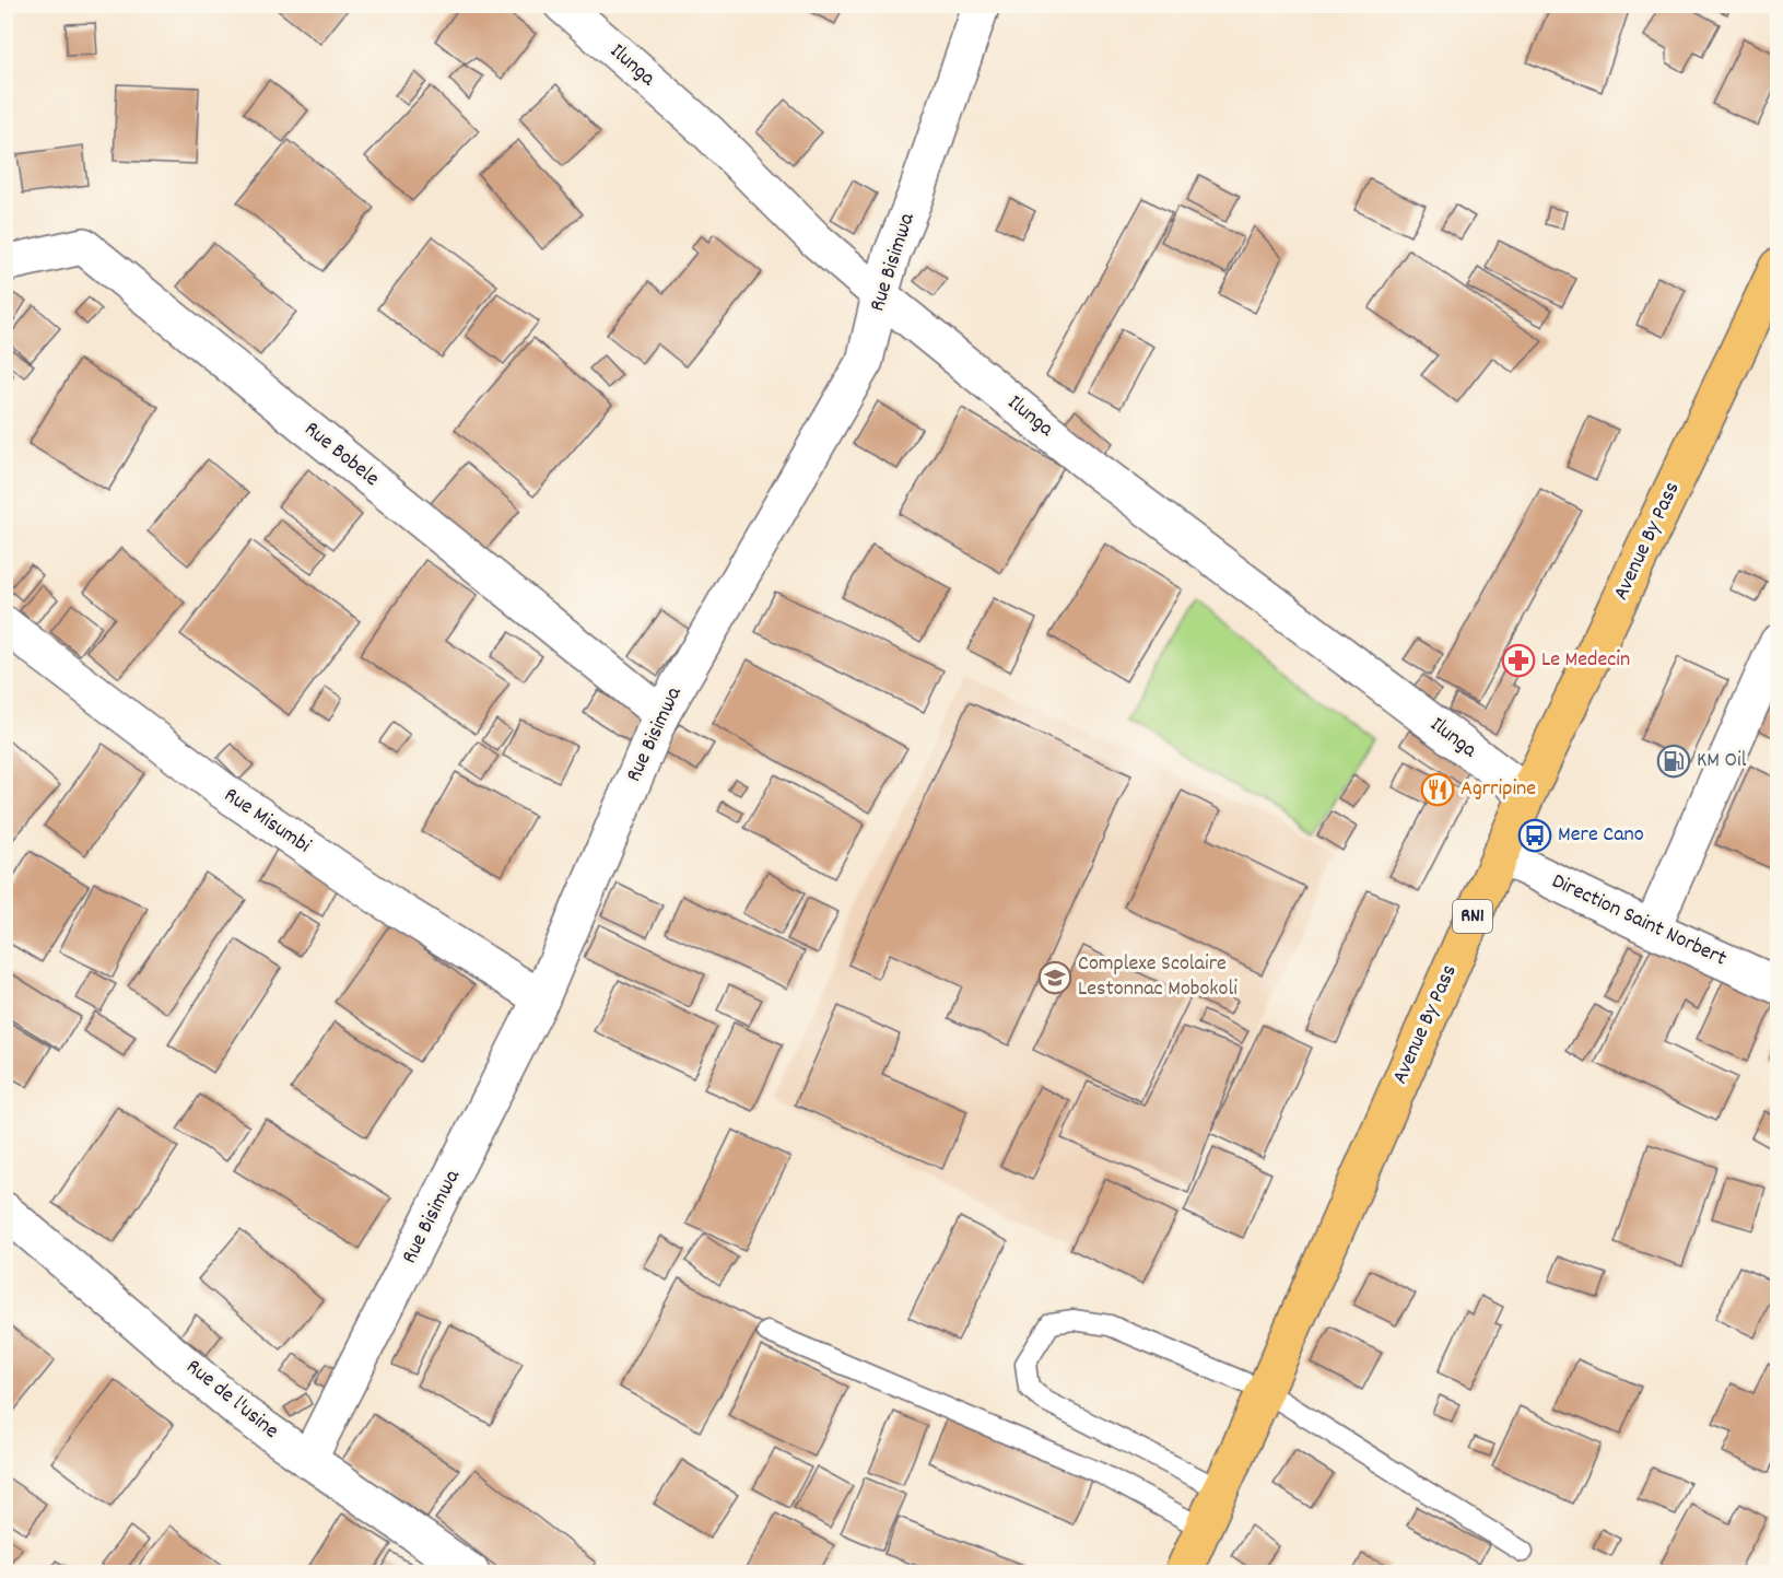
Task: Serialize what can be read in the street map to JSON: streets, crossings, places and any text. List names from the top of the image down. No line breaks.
{"streets":{"highway":["Avenue By Pass","RN1"],"street":["Ilunga","Rue Bisimwa","Rue Bobele","Rue Misumbi","Direction Saint Norbert","Rue de l'usine"]},"crossings":[["Ilunga","Rue Bisimwa"],["Ilunga","Avenue By Pass"],["Rue Bisimwa","Rue Bobele"],["Rue Bisimwa","Rue Misumbi"],["Rue Bisimwa","Rue de l'usine"],["Avenue By Pass","Direction Saint Norbert"]],"places":{"pharmacy":["Le Medecin"],"fuel station":["KM Oil"],"restaurant":["Agrripine"],"bus stop":["Mere Cano"],"school or university":["Complexe Scolaire Lestonnac Mobokoli"]}}
